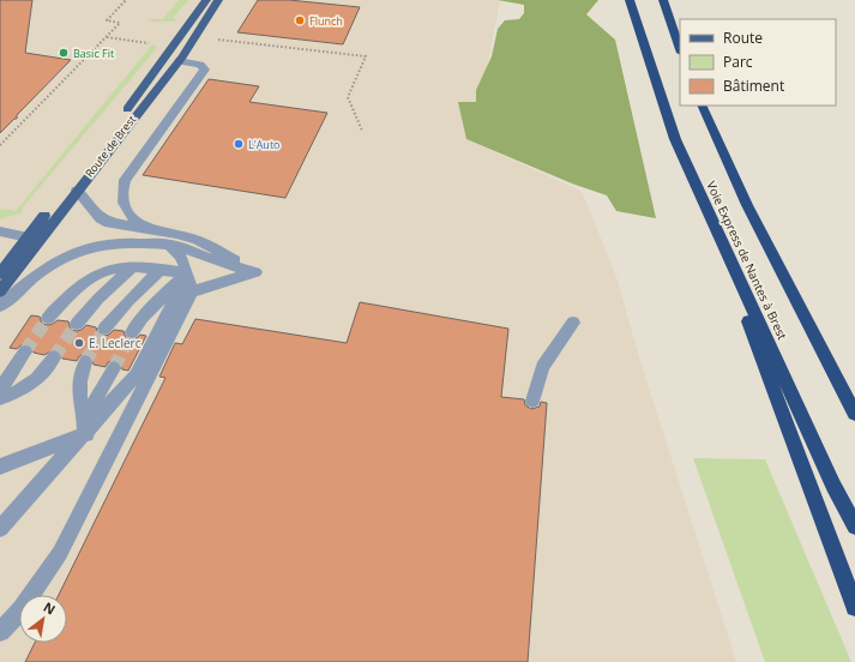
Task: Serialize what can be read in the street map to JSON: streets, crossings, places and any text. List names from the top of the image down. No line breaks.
{"streets":{"highway":["Voie Express de Nantes à Brest"],"main road":["Route de Brest"]},"places":["Flunch","Basic Fit","L'Auto","E. Leclerc"],"legend":["Route","Parc","Bâtiment"],"north":"top right"}
